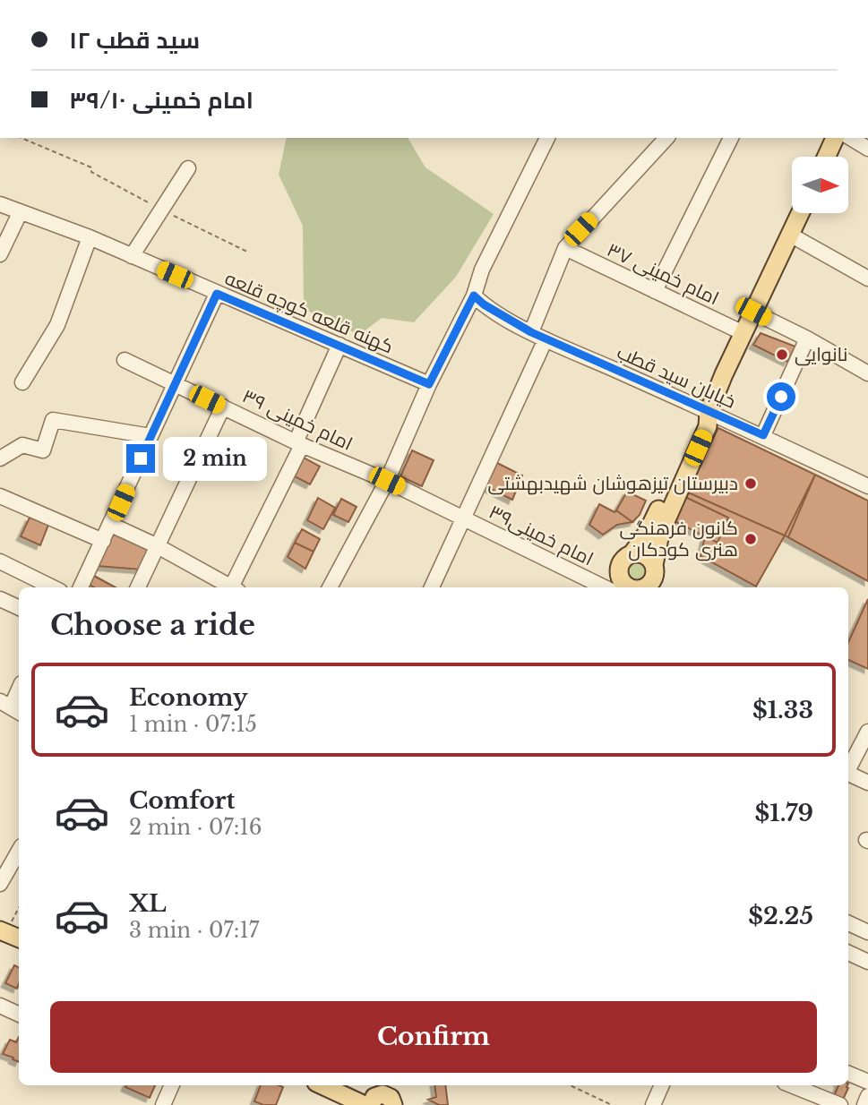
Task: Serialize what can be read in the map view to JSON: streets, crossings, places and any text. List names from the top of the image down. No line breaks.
{"streets":{"street":["امام خمینی ۳۷","کهنه قلعه کوچه قلعه","خیابان سید قطب","امام خمینی ۳۹","امام خمینی۳۹"]},"crossings":[["امام خمینی ۳۹","امام خمینی۳۹"]],"places":["نانوایی","دبیرستان تیزهوشان شهیدبهشتی","کانون فرهنگی هنری کودکان"],"north":"right","page":{"banner":["سید قطب ۱۲","امام خمینی ۳۹/۱۰"],"bubble":"2 min","heading":"Choose a ride","list":[{"name":"Economy","note":"1 min · 07:15","value":"$1.33"},{"name":"Comfort","note":"2 min · 07:16","value":"$1.79"},{"name":"XL","note":"3 min · 07:17","value":"$2.25"}],"buttons":"Confirm"}}
